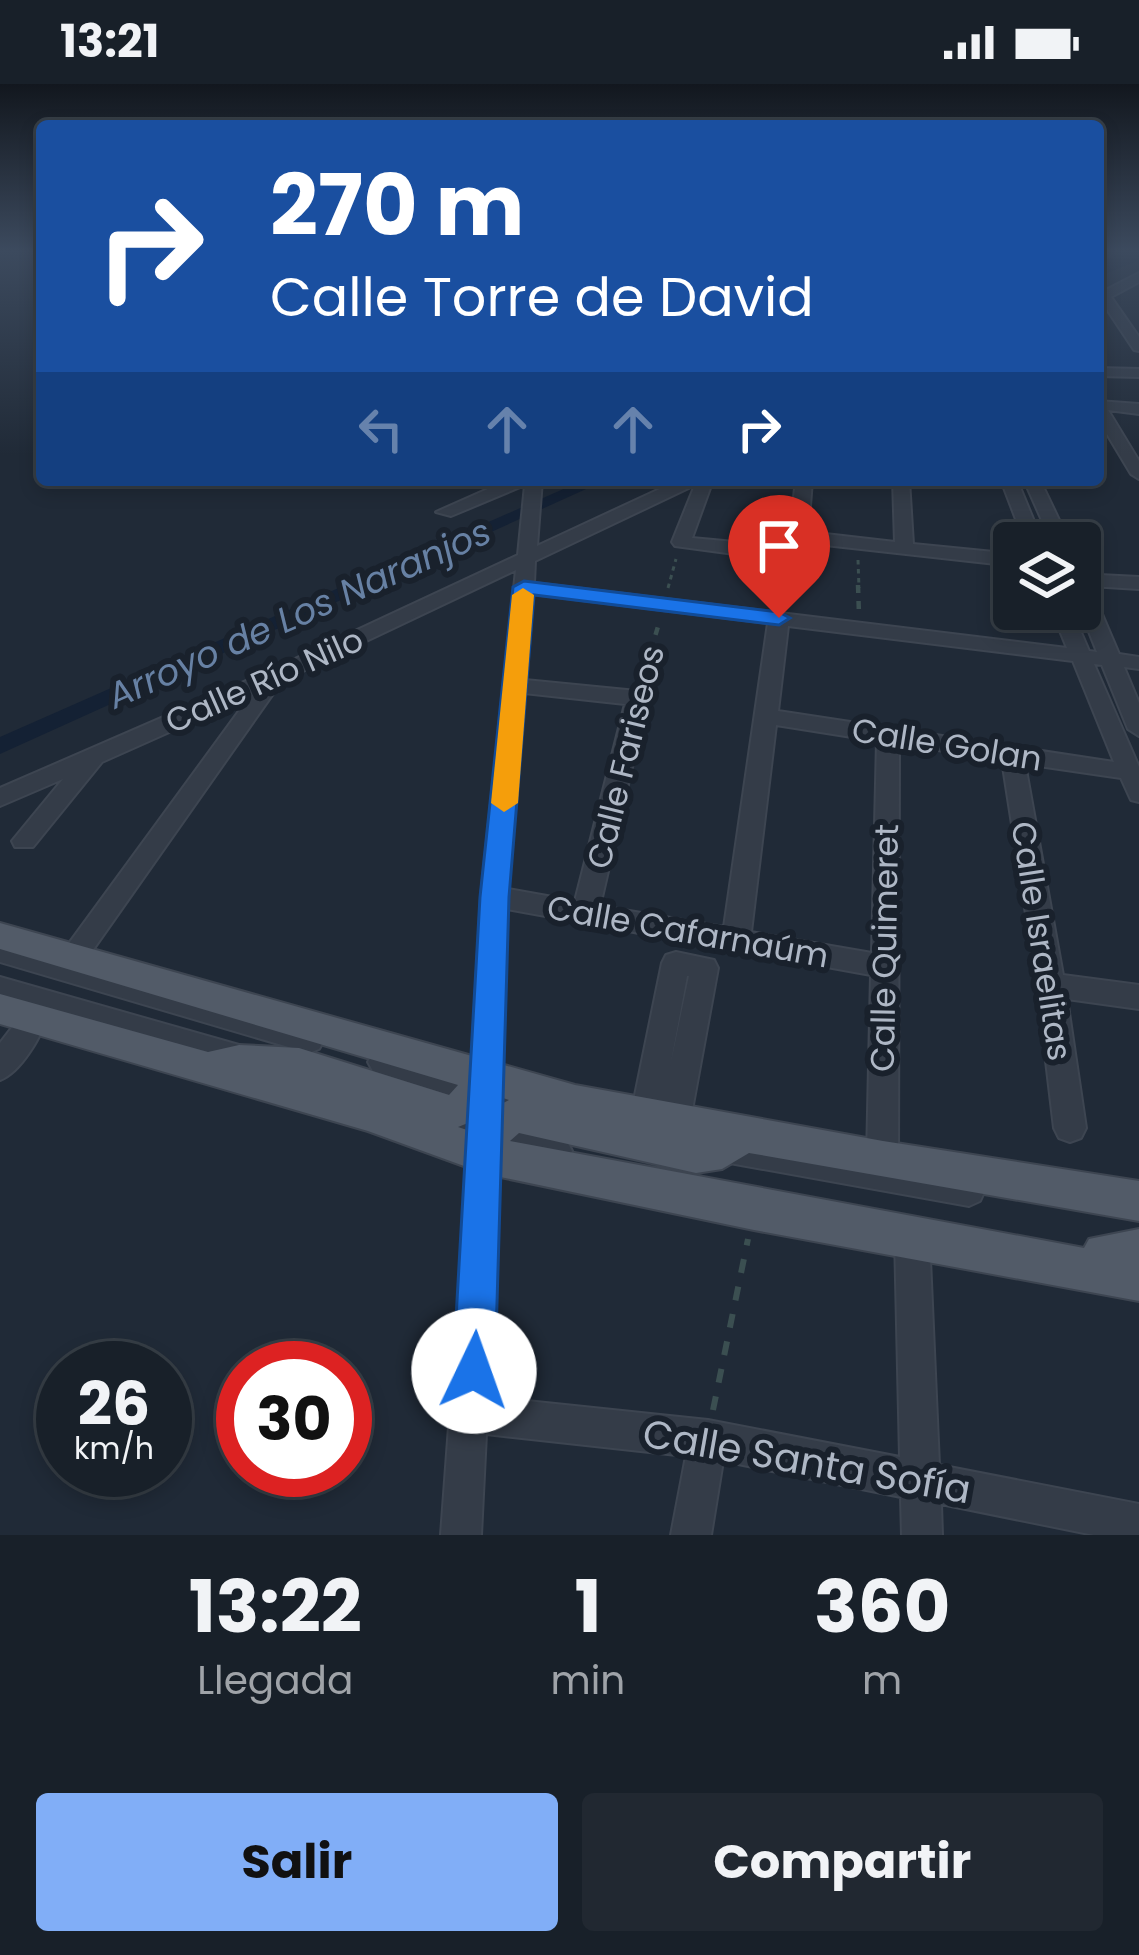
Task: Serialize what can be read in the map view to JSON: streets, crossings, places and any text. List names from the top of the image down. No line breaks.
{"streets":{"street":["Calle Río Nilo","Calle Golan","Calle Fariseos","Calle Cafarnaúm","Calle Israelitas","Calle Quimeret","Calle Santa Sofía"]},"crossings":[["Calle Golan","Calle Israelitas"],["Calle Golan","Calle Quimeret"],["Calle Fariseos","Calle Cafarnaúm"],["Calle Cafarnaúm","Calle Quimeret"]],"water":["Arroyo de Los Naranjos"],"page":{"status":"13:21","turn":["270 m","Calle Torre de David"],"speed":"26 km/h","limit":"30","eta":["13:22","Llegada","1","min","360","m"],"buttons":["Salir","Compartir"]}}
